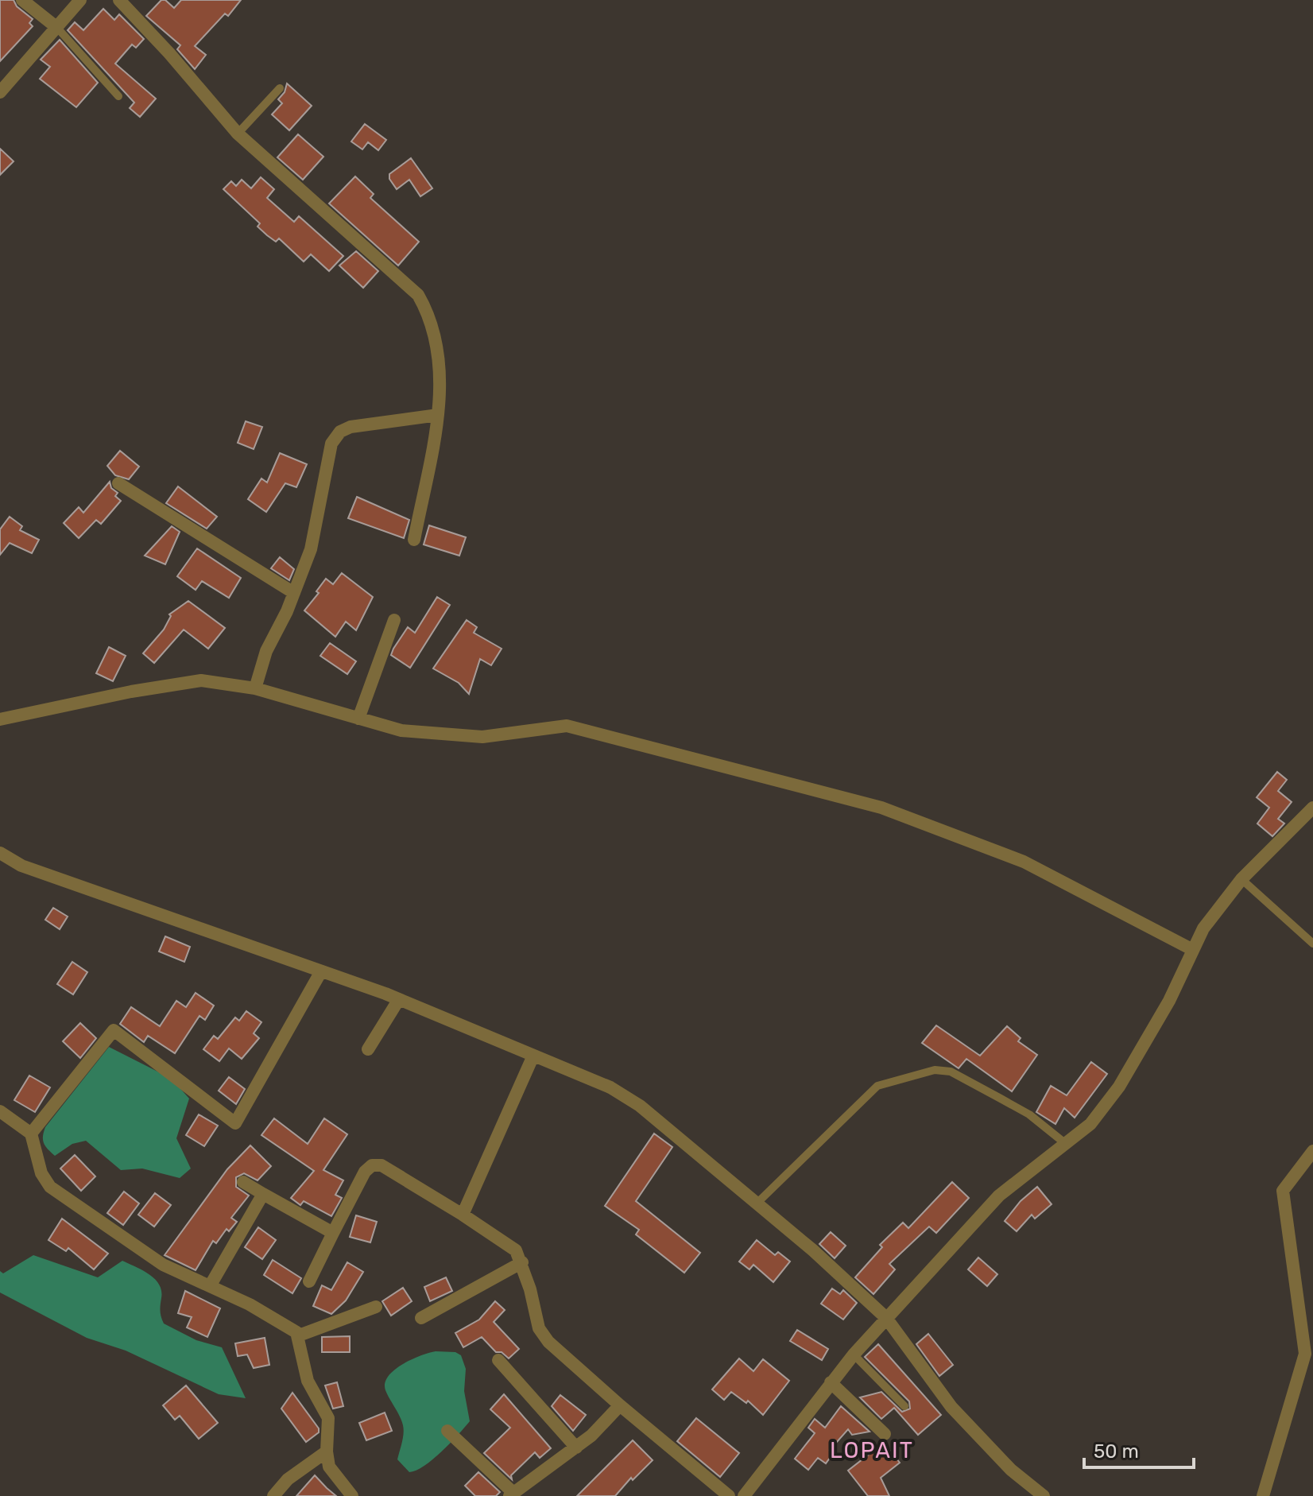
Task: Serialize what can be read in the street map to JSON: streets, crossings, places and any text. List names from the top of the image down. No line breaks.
{"districts":["LOPAIT"],"scale_bar":"50 m"}
